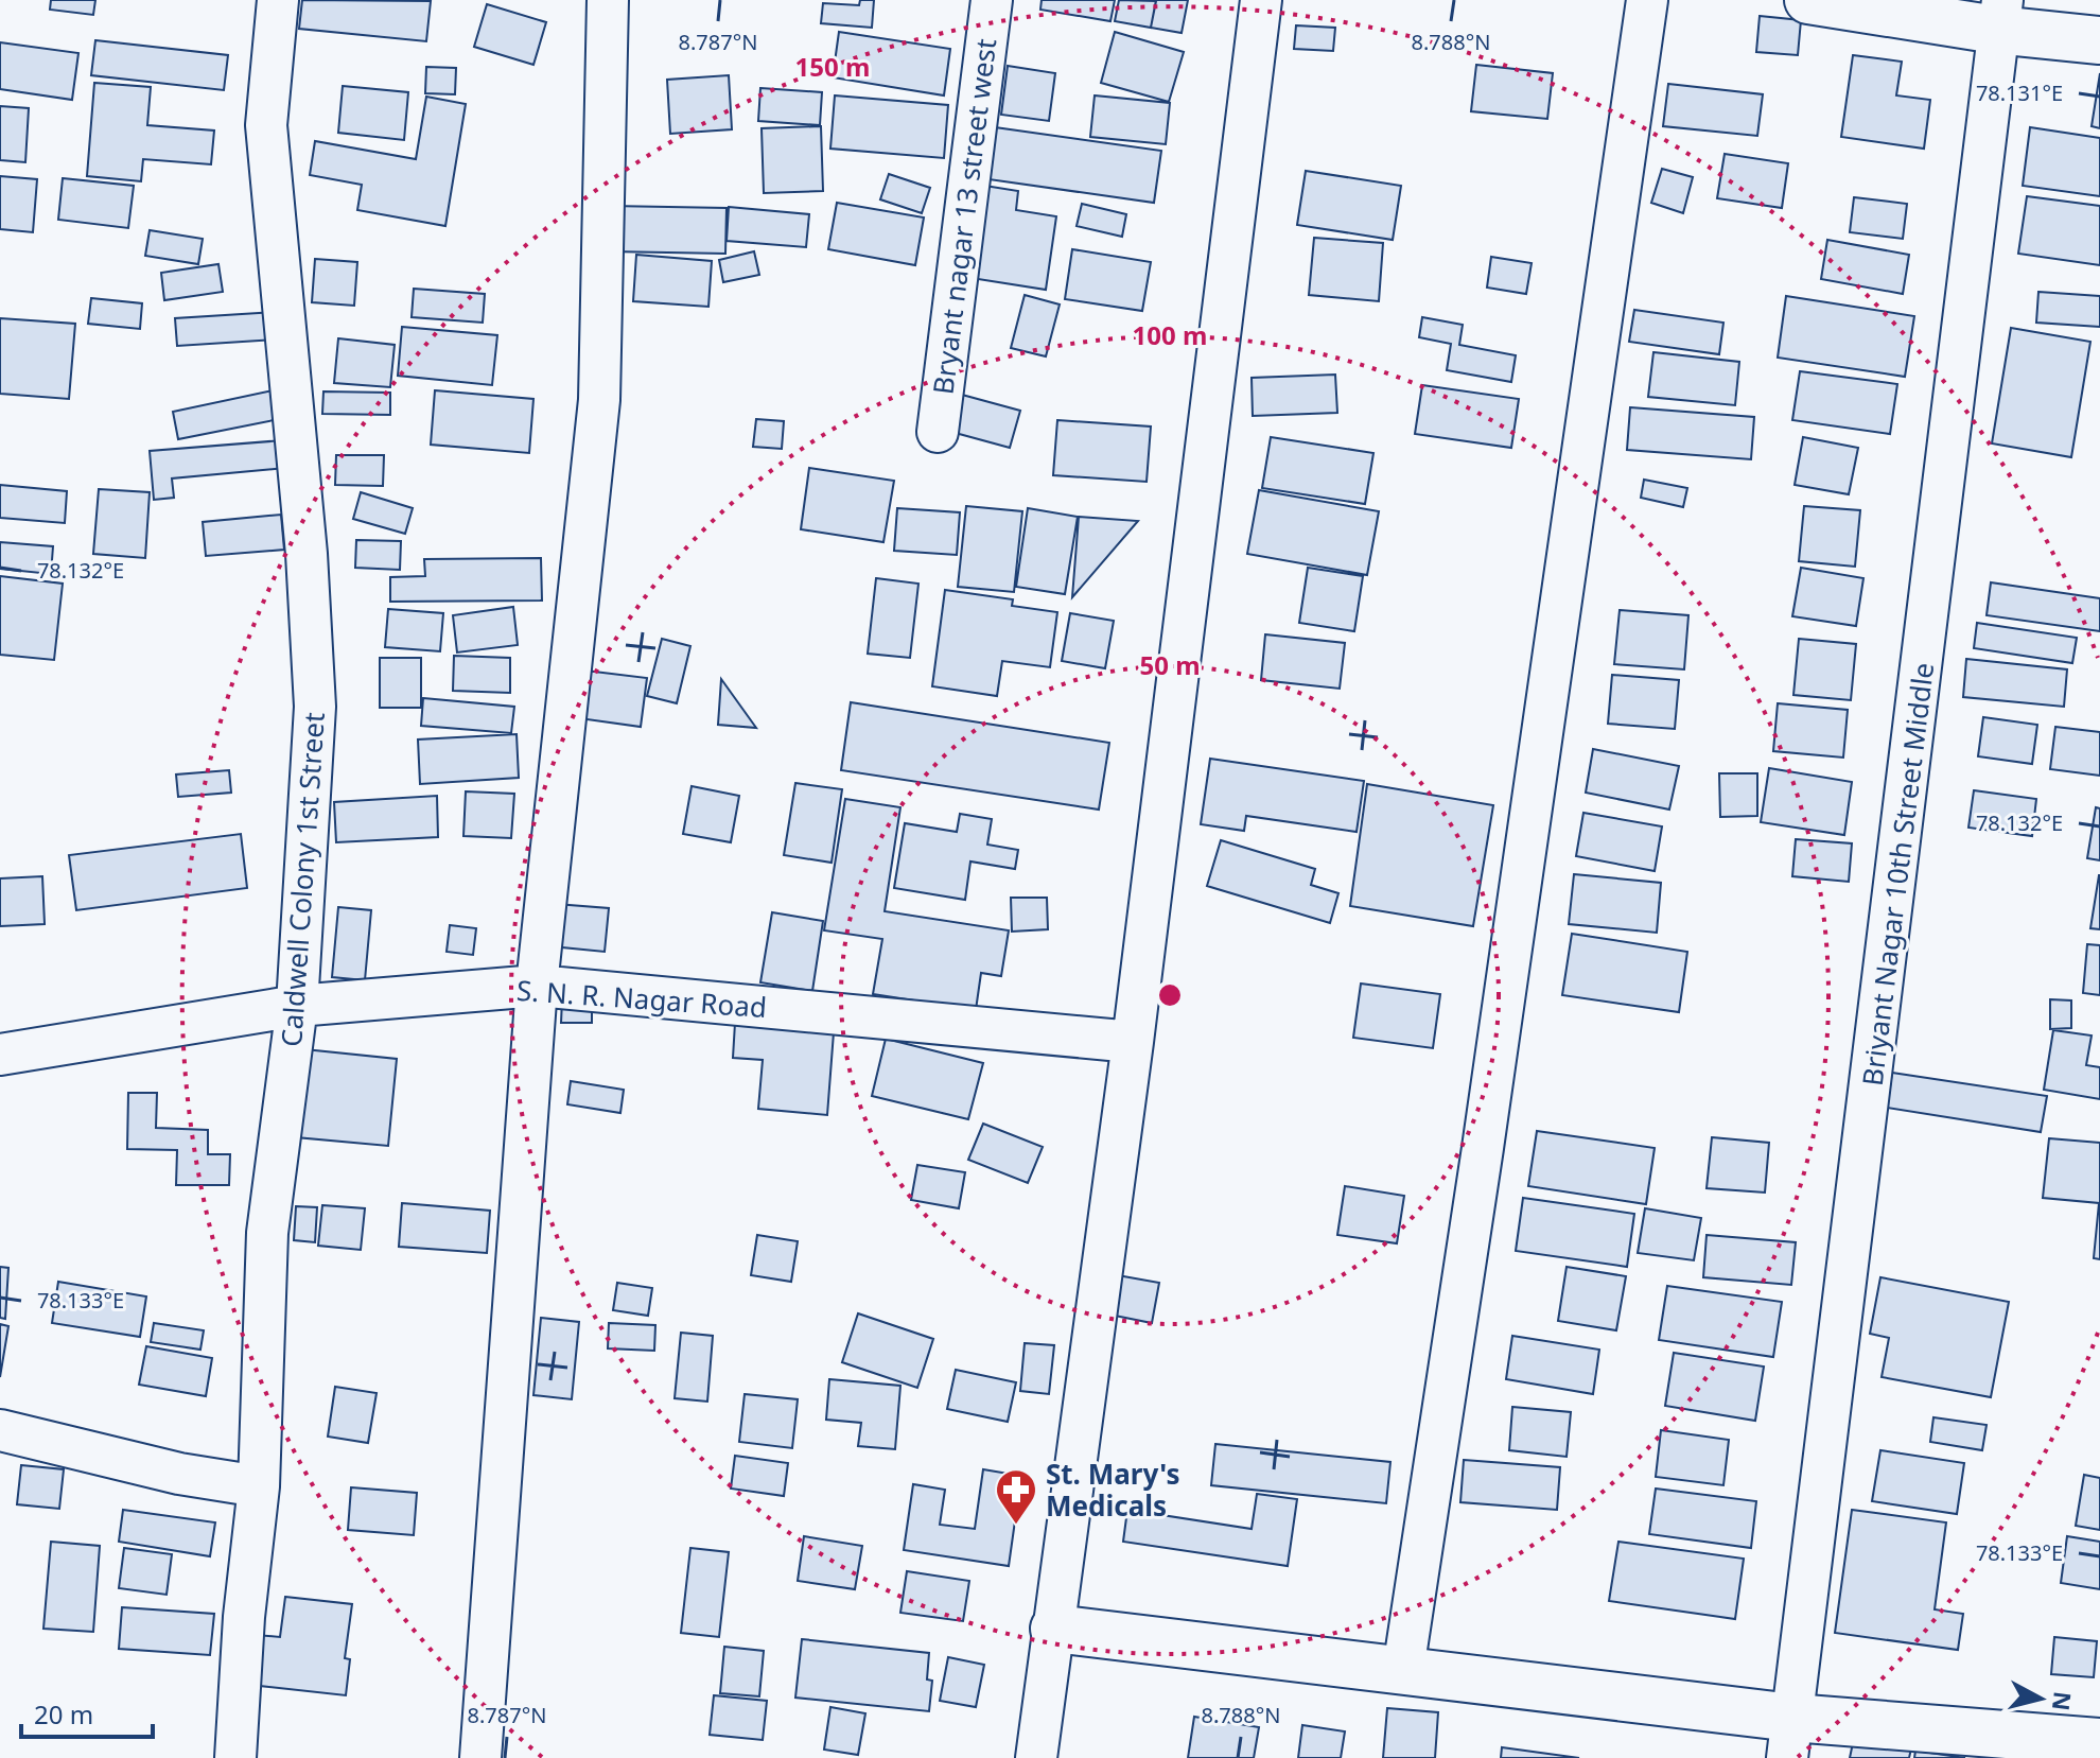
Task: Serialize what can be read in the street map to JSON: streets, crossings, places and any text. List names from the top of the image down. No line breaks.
{"streets":{"street":["Bryant nagar 13 street west","Briyant Nagar 10th Street Middle","Caldwell Colony 1st Street","S. N. R. Nagar Road"]},"crossings":[["Caldwell Colony 1st Street","S. N. R. Nagar Road"]],"places":{"pharmacy":["St. Mary's Medicals"]},"scale_bar":"20 m","north":"right","coordinates":["8.787°N","8.788°N","78.131°E","78.132°E","78.133°E"],"rings":["150 m","100 m","50 m"]}
